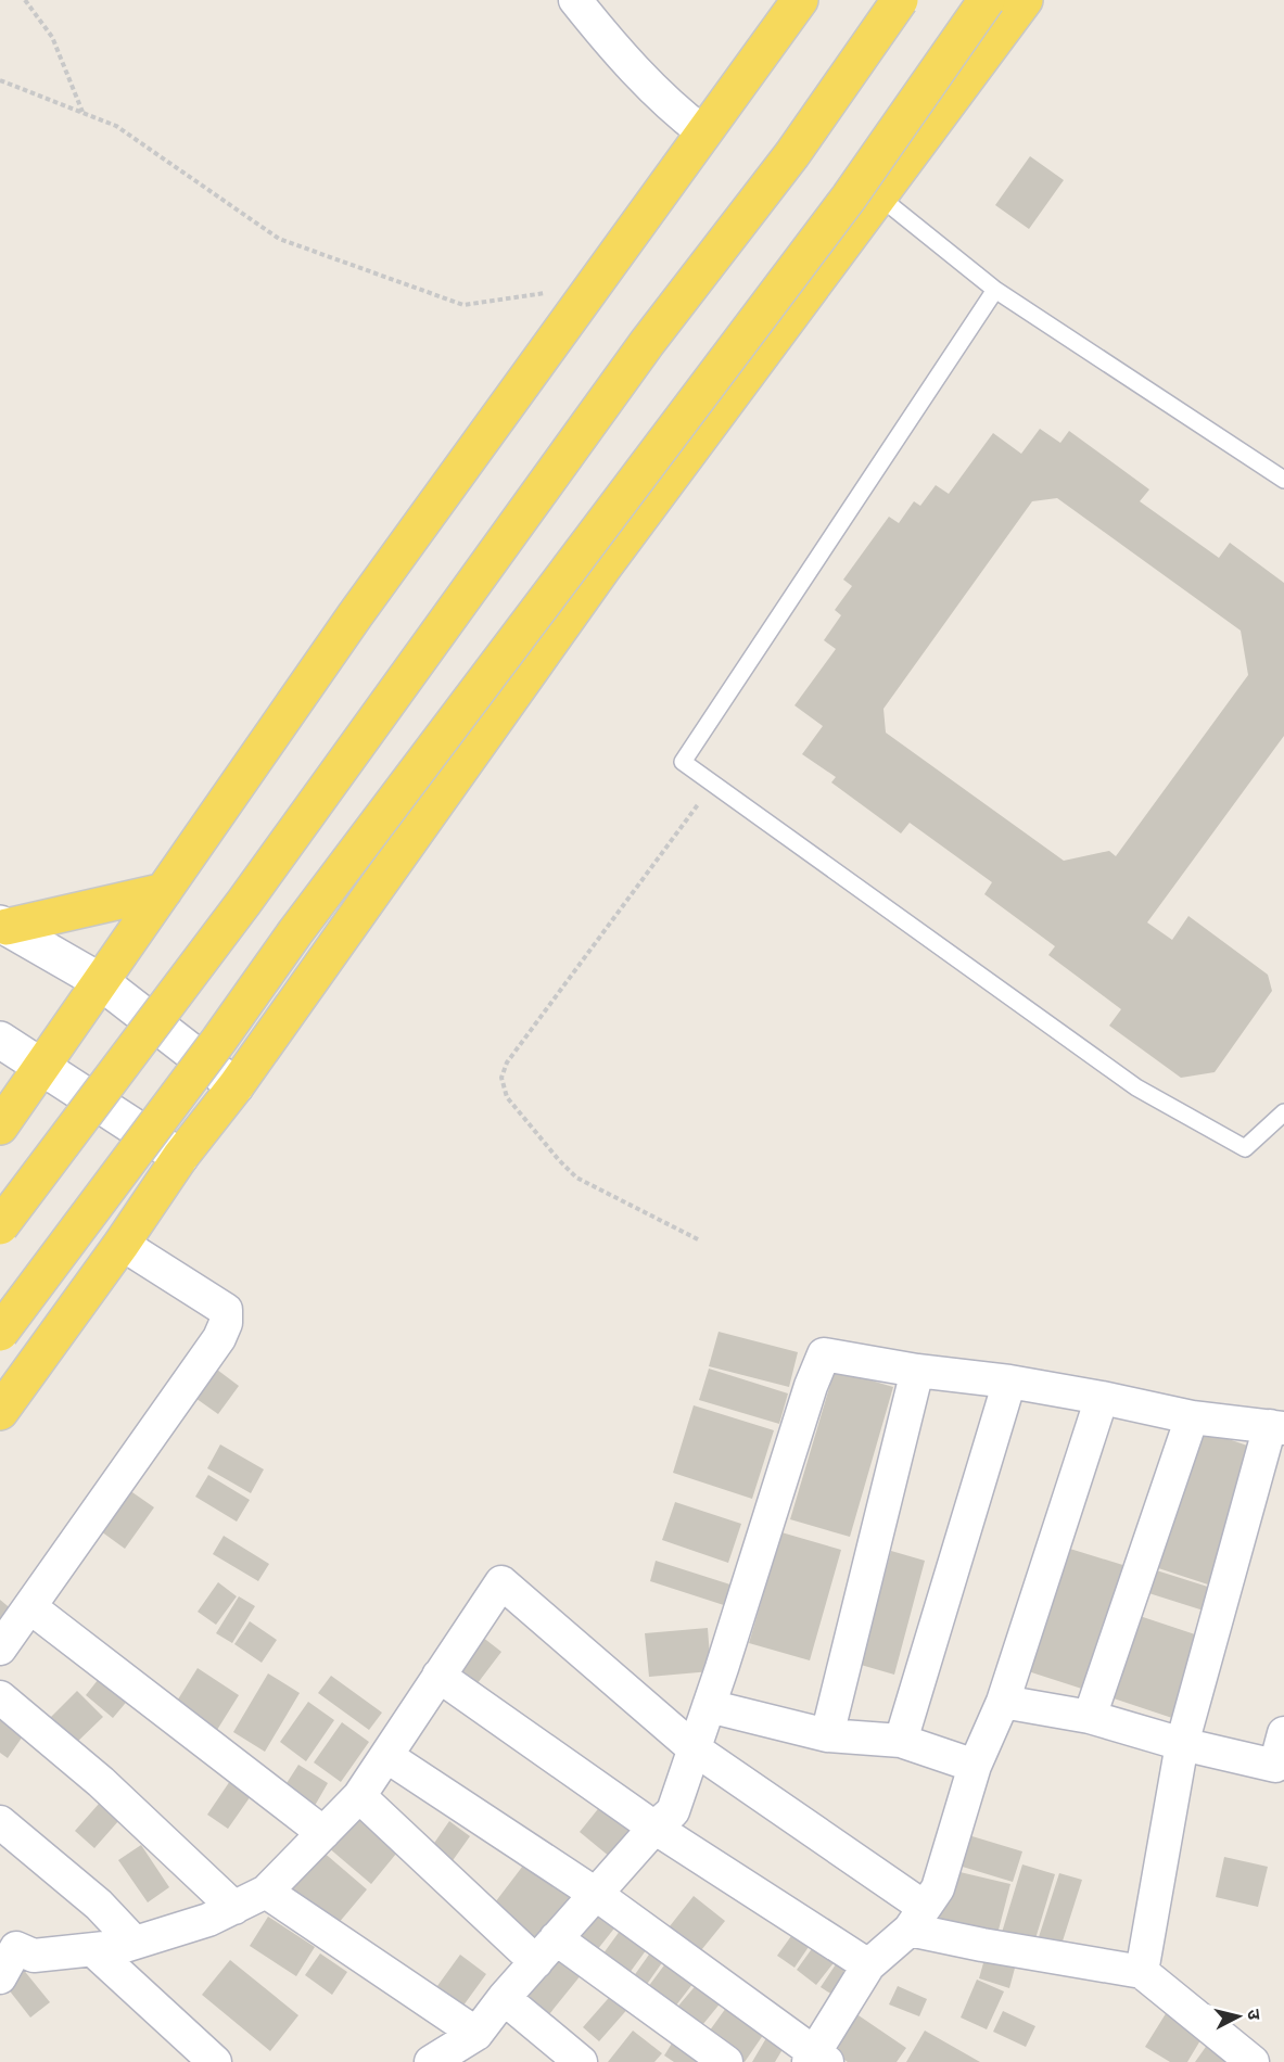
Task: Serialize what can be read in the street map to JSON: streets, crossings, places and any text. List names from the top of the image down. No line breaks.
{"north":"right"}
